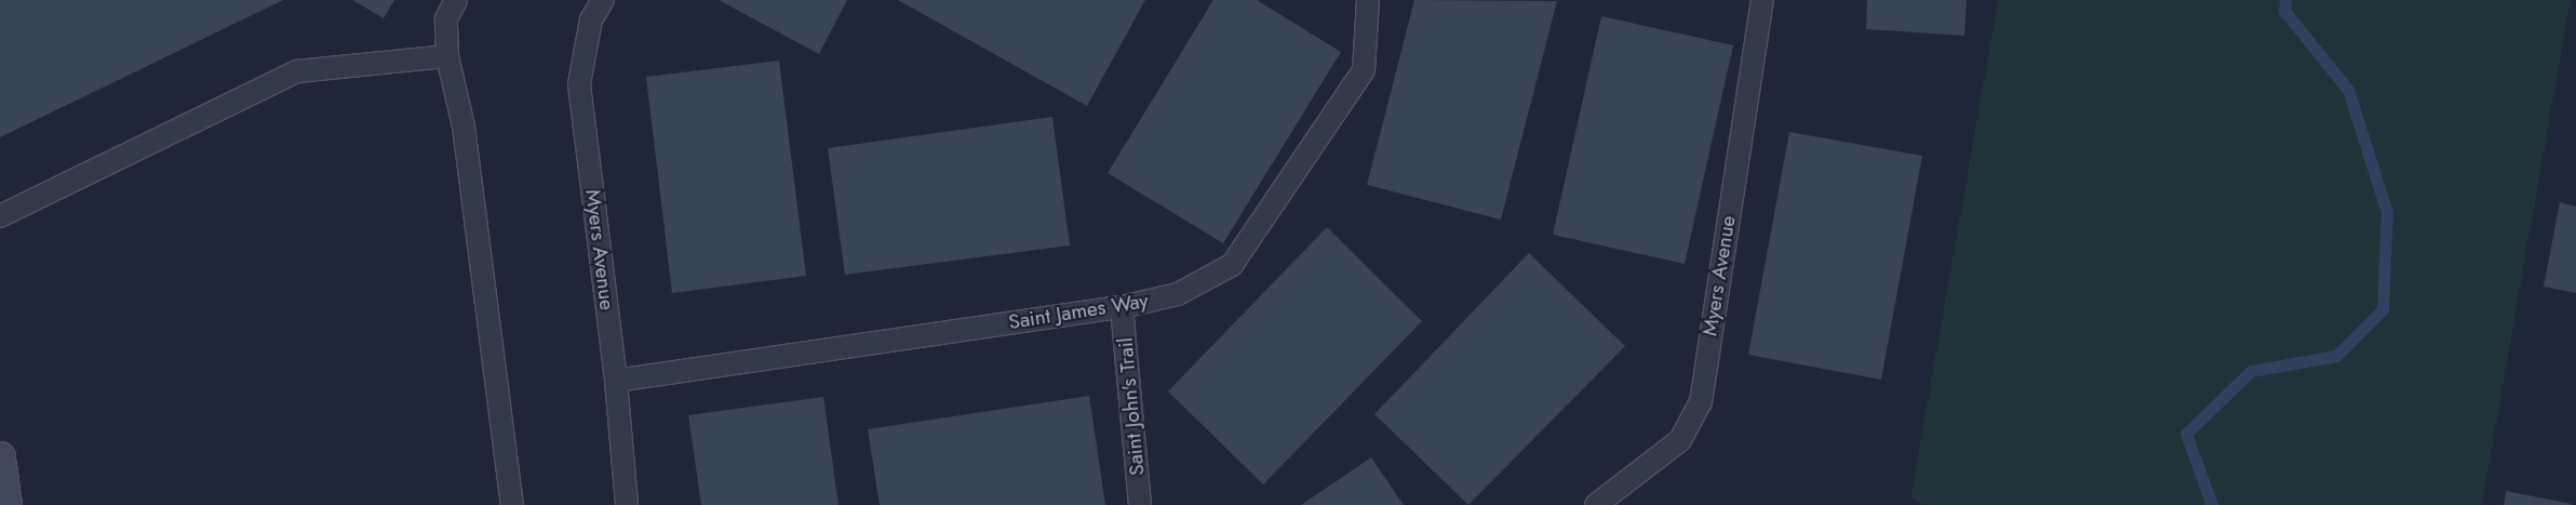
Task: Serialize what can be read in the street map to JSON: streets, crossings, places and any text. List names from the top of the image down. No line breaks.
{"streets":{"lane":["Myers Avenue","Saint James Way","Saint John's Trail"]},"crossings":[["Myers Avenue","Saint James Way"],["Saint James Way","Saint John's Trail"]]}
